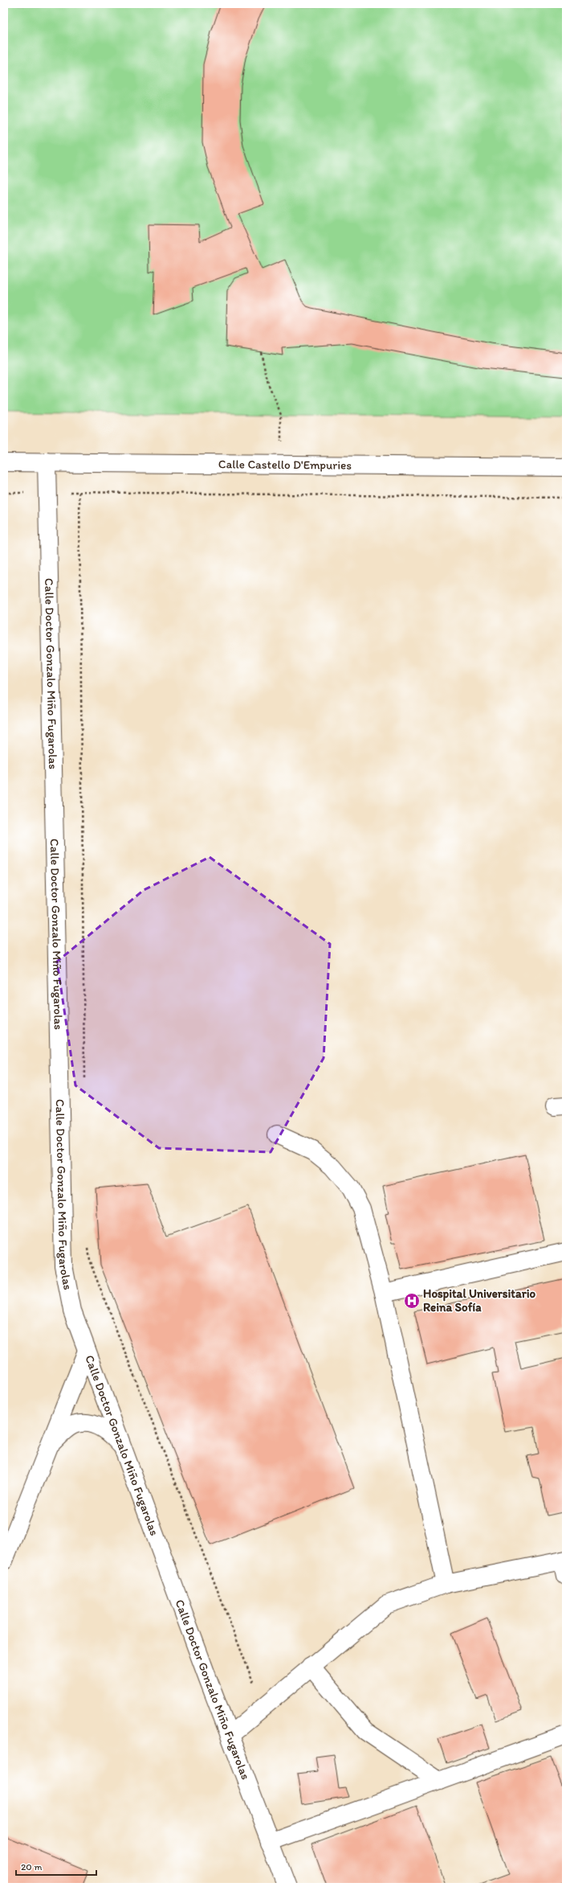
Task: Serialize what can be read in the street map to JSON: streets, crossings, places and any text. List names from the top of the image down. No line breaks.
{"streets":{"street":["Calle Castello D'Empuries","Calle Doctor Gonzalo Miño Fugarolas"]},"crossings":[["Calle Castello D'Empuries","Calle Doctor Gonzalo Miño Fugarolas"]],"places":{"hospital":["Hospital Universitario Reina Sofía"]},"scale_bar":"20 m"}
